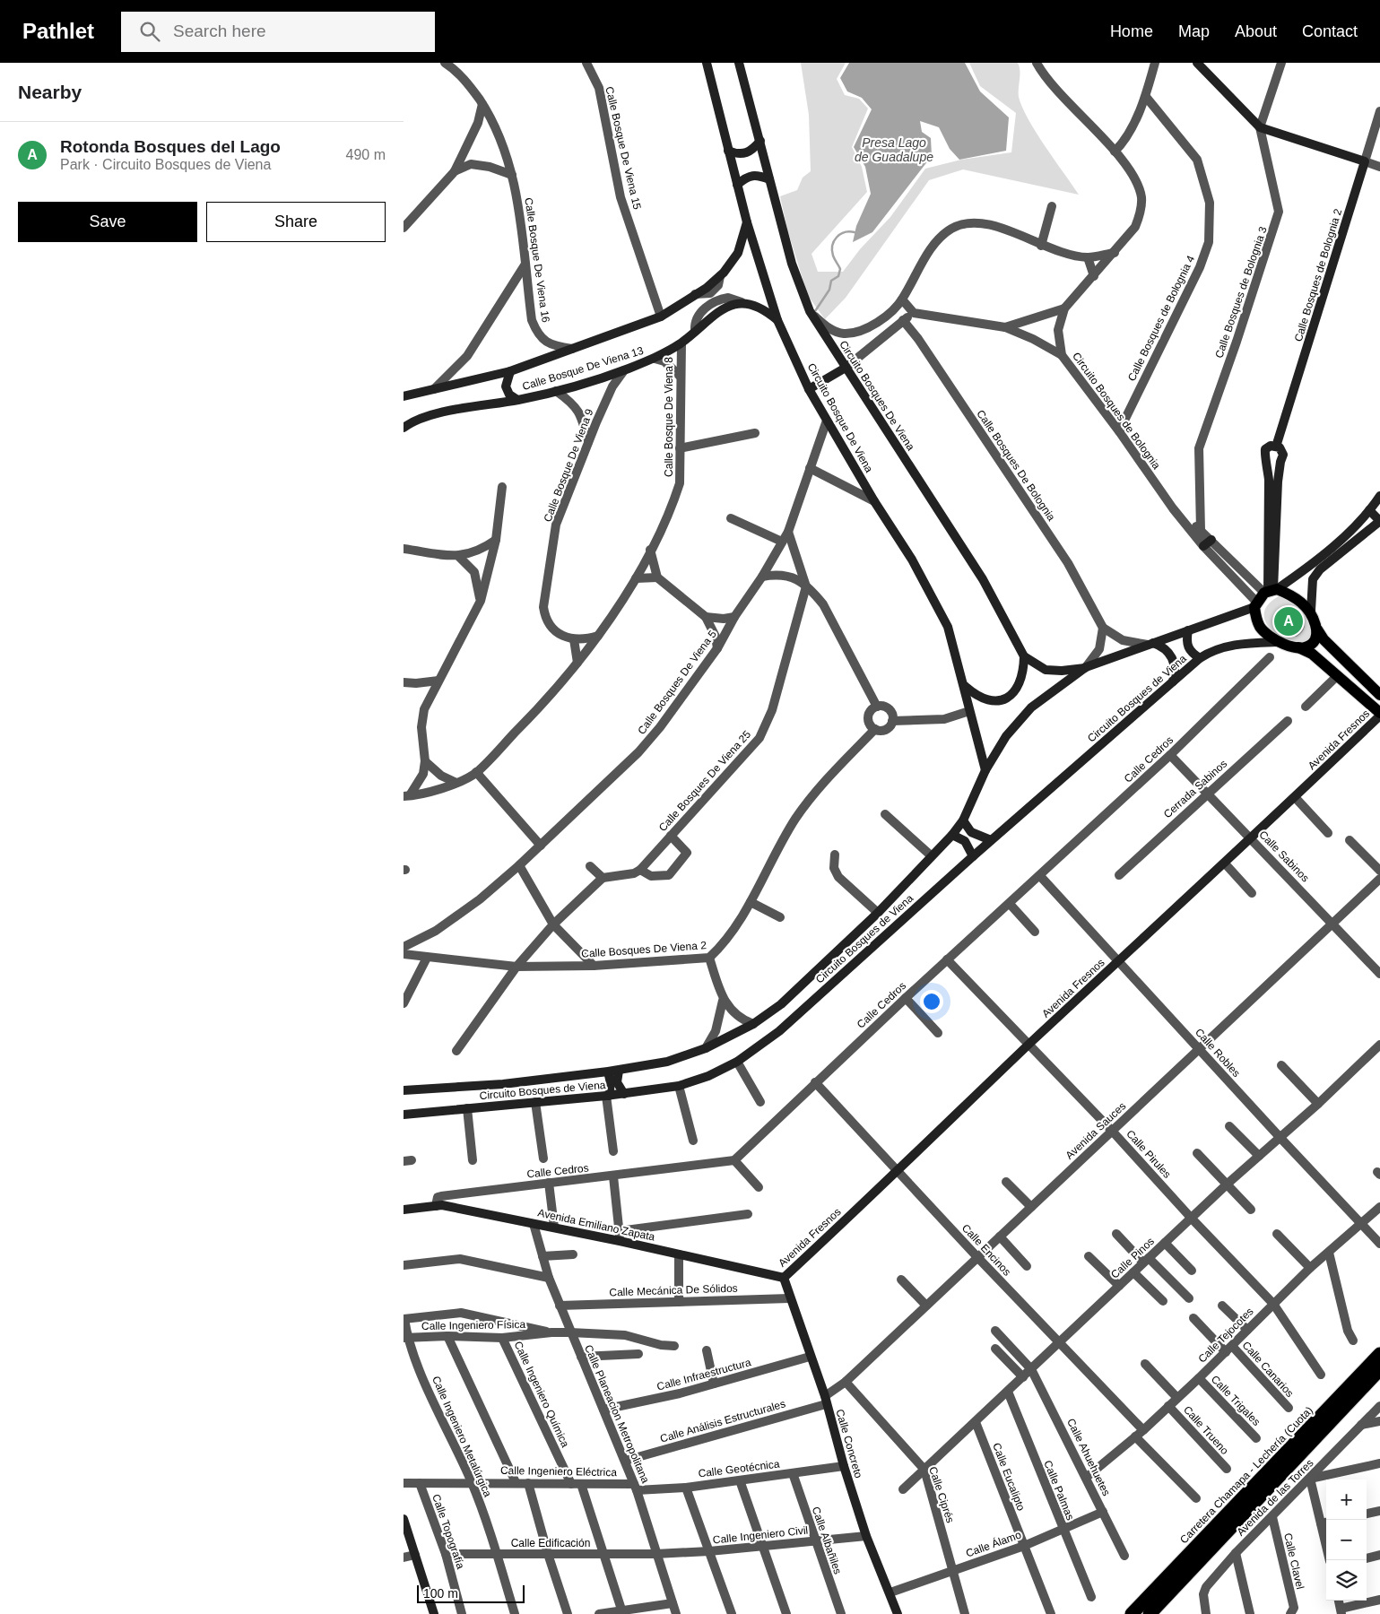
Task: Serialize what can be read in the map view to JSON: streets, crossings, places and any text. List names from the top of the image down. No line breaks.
{"streets":{"highway":["Carretera Chamapa - Lechería (Cuota)"],"main road":["Calle Bosques de Bolognia 2","Calle Bosque De Viena 13","Circuito Bosques De Viena","Circuito Bosque De Viena","Circuito Bosques de Viena","Avenida Fresnos","Avenida Emiliano Zapata","Calle Concreto"],"street":["Calle Bosque De Viena 15","Calle Bosque De Viena 16","Calle Bosques de Bolognia 3","Calle Bosques de Bolognia 4","Circuito Bosques de Bolognia","Calle Bosque De Viena 8","Calle Bosque De Viena 9","Calle Bosques De Bolognia","Calle Bosques De Viena 5","Calle Cedros","Calle Bosques De Viena 25","Cerrada Sabinos","Calle Sabinos","Calle Bosques De Viena 2","Calle Robles","Avenida Sauces","Calle Pirules","Calle Encinos","Calle Pinos","Calle Mecánica De Sólidos","Calle Ingeniero Física","Calle Tejocotes","Calle Canarios","Calle Infraestructura","Calle Ingeniero Química","Calle Trigales","Calle Planeacion Metropolitana","Calle Análisis Estructurales","Calle Trueno","Calle Ingeniero Metalúrgica","Calle Ahuehuetes","Calle Geotécnica","Calle Ingeniero Eléctrica","Calle Eucalipto","Calle Palmas","Calle Ciprés","Avenida de las Torres","Calle Topografía","Calle Ingeniero Civil","Calle Albañiles","Calle Edificación","Calle Álamo","Calle Clavel"]},"crossings":[["Calle Bosque De Viena 15","Calle Bosque De Viena 13"],["Calle Bosque De Viena 16","Calle Bosque De Viena 13"],["Calle Bosques de Bolognia 2","Circuito Bosques de Bolognia"],["Calle Bosques de Bolognia 2","Circuito Bosques de Viena"],["Calle Bosques de Bolognia 3","Circuito Bosques de Bolognia"],["Calle Bosques de Bolognia 4","Circuito Bosques de Bolognia"],["Calle Bosque De Viena 13","Calle Bosque De Viena 8"],["Calle Bosque De Viena 13","Circuito Bosque De Viena"],["Calle Bosque De Viena 13","Calle Bosque De Viena 9"],["Circuito Bosques De Viena","Circuito Bosques de Viena"],["Circuito Bosques de Bolognia","Circuito Bosques de Viena"],["Circuito Bosque De Viena","Calle Bosques De Viena 5"],["Circuito Bosque De Viena","Circuito Bosques de Viena"],["Calle Bosques De Bolognia","Circuito Bosques de Viena"],["Avenida Fresnos","Calle Sabinos"],["Avenida Fresnos","Calle Robles"],["Avenida Fresnos","Calle Pirules"],["Avenida Fresnos","Avenida Emiliano Zapata"],["Avenida Fresnos","Calle Encinos"],["Avenida Fresnos","Calle Concreto"],["Calle Cedros","Calle Sabinos"],["Calle Cedros","Calle Robles"],["Calle Cedros","Calle Pirules"],["Calle Cedros","Avenida Emiliano Zapata"],["Calle Cedros","Calle Encinos"],["Cerrada Sabinos","Calle Sabinos"],["Calle Sabinos","Avenida Sauces"],["Calle Robles","Avenida Sauces"],["Calle Robles","Calle Pinos"],["Calle Robles","Calle Tejocotes"],["Avenida Sauces","Calle Pirules"],["Avenida Sauces","Calle Encinos"],["Avenida Sauces","Calle Análisis Estructurales"],["Avenida Sauces","Calle Concreto"],["Avenida Sauces","Calle Ciprés"],["Calle Pirules","Calle Pinos"],["Calle Pirules","Calle Tejocotes"],["Avenida Emiliano Zapata","Calle Planeacion Metropolitana"],["Avenida Emiliano Zapata","Calle Concreto"],["Calle Encinos","Calle Pinos"],["Calle Encinos","Calle Tejocotes"],["Calle Pinos","Calle Ahuehuetes"],["Calle Pinos","Calle Eucalipto"],["Calle Pinos","Calle Palmas"],["Calle Pinos","Calle Ciprés"],["Calle Mecánica De Sólidos","Calle Planeacion Metropolitana"],["Calle Mecánica De Sólidos","Calle Concreto"],["Calle Ingeniero Física","Calle Ingeniero Química"],["Calle Ingeniero Física","Calle Planeacion Metropolitana"],["Calle Ingeniero Física","Calle Ingeniero Metalúrgica"],["Calle Tejocotes","Calle Canarios"],["Calle Tejocotes","Calle Trigales"],["Calle Tejocotes","Calle Trueno"],["Calle Tejocotes","Calle Ahuehuetes"],["Calle Infraestructura","Calle Planeacion Metropolitana"],["Calle Infraestructura","Calle Concreto"],["Calle Ingeniero Química","Calle Ingeniero Eléctrica"],["Calle Planeacion Metropolitana","Calle Análisis Estructurales"],["Calle Planeacion Metropolitana","Calle Geotécnica"],["Calle Planeacion Metropolitana","Calle Ingeniero Eléctrica"],["Calle Planeacion Metropolitana","Calle Ingeniero Civil"],["Calle Planeacion Metropolitana","Calle Edificación"],["Calle Análisis Estructurales","Calle Concreto"],["Calle Ingeniero Metalúrgica","Calle Ingeniero Eléctrica"],["Calle Ingeniero Metalúrgica","Calle Edificación"],["Calle Concreto","Calle Geotécnica"],["Calle Concreto","Calle Ingeniero Civil"],["Calle Concreto","Calle Álamo"],["Calle Ahuehuetes","Calle Álamo"],["Calle Geotécnica","Calle Ingeniero Eléctrica"],["Calle Geotécnica","Calle Albañiles"],["Calle Ingeniero Eléctrica","Calle Topografía"],["Calle Eucalipto","Calle Álamo"],["Calle Palmas","Calle Álamo"],["Calle Ciprés","Calle Álamo"],["Avenida de las Torres","Calle Clavel"],["Calle Topografía","Calle Edificación"],["Calle Ingeniero Civil","Calle Albañiles"],["Calle Ingeniero Civil","Calle Edificación"]],"water":["Presa Lago de Guadalupe"],"scale_bar":"100 m","page":{"header":"Pathlet","search":"Search here","nav":["Home","Map","About","Contact"],"heading":"Nearby","list":[{"mark":"A","name":"Rotonda Bosques del Lago","note":"Park · Circuito Bosques de Viena","value":"490 m"}],"buttons":["Save","Share"],"pins":"A","map_buttons":["+","−"],"scale":"100 m"}}
